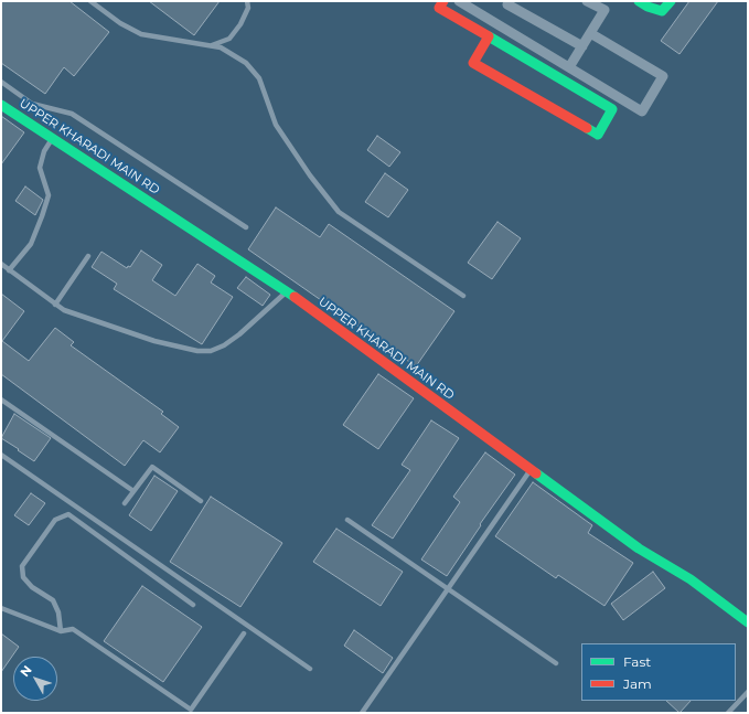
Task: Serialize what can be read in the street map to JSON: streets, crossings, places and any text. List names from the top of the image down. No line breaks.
{"streets":{"street":["UPPER KHARADI MAIN RD"]},"legend":["Fast","Jam"],"north":"top left"}
